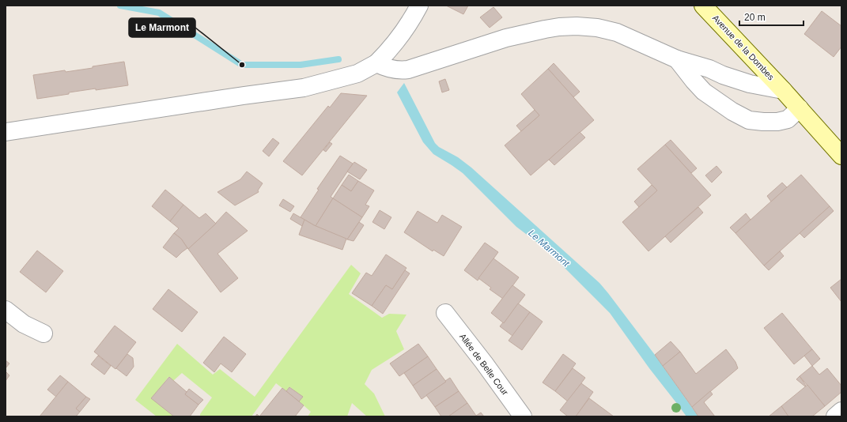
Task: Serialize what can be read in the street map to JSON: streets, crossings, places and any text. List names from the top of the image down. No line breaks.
{"streets":{"main road":["Avenue de la Dombes"],"street":["Allée de Belle Cour"]},"water":["Le Marmont"],"places":["Le Marmont"],"scale_bar":"20 m"}
